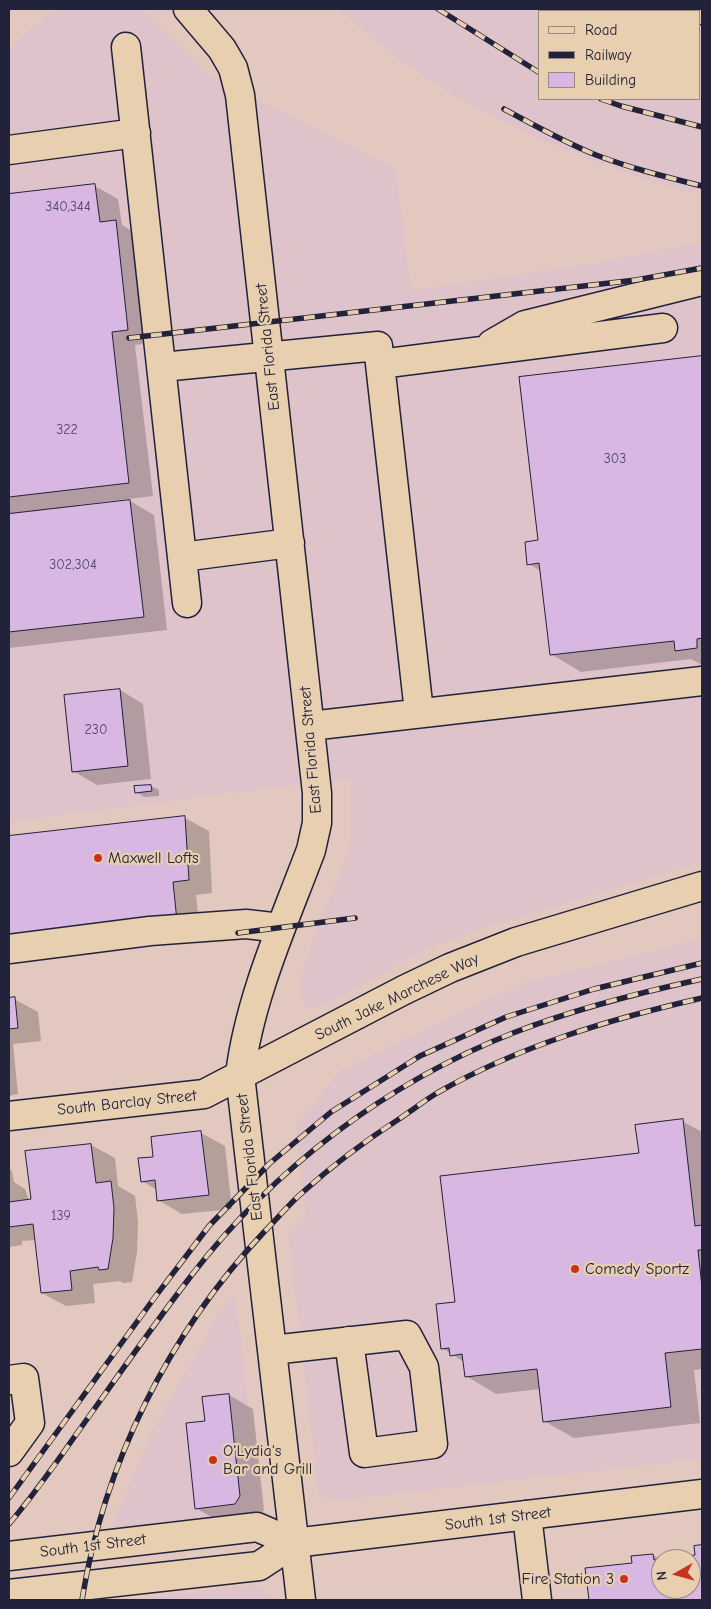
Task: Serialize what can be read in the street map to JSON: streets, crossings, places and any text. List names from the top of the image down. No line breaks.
{"streets":{"street":["East Florida Street","South Jake Marchese Way","South Barclay Street","South 1st Street"]},"crossings":[["East Florida Street","South Jake Marchese Way"],["East Florida Street","South Barclay Street"],["East Florida Street","South 1st Street"],["South Jake Marchese Way","South Barclay Street"]],"places":["Maxwell Lofts","Comedy Sportz","O'Lydia's Bar and Grill","Fire Station 3"],"house_numbers":["340,344","322","303","302,304","230","139"],"legend":["Road","Railway","Building"],"north":"left"}
